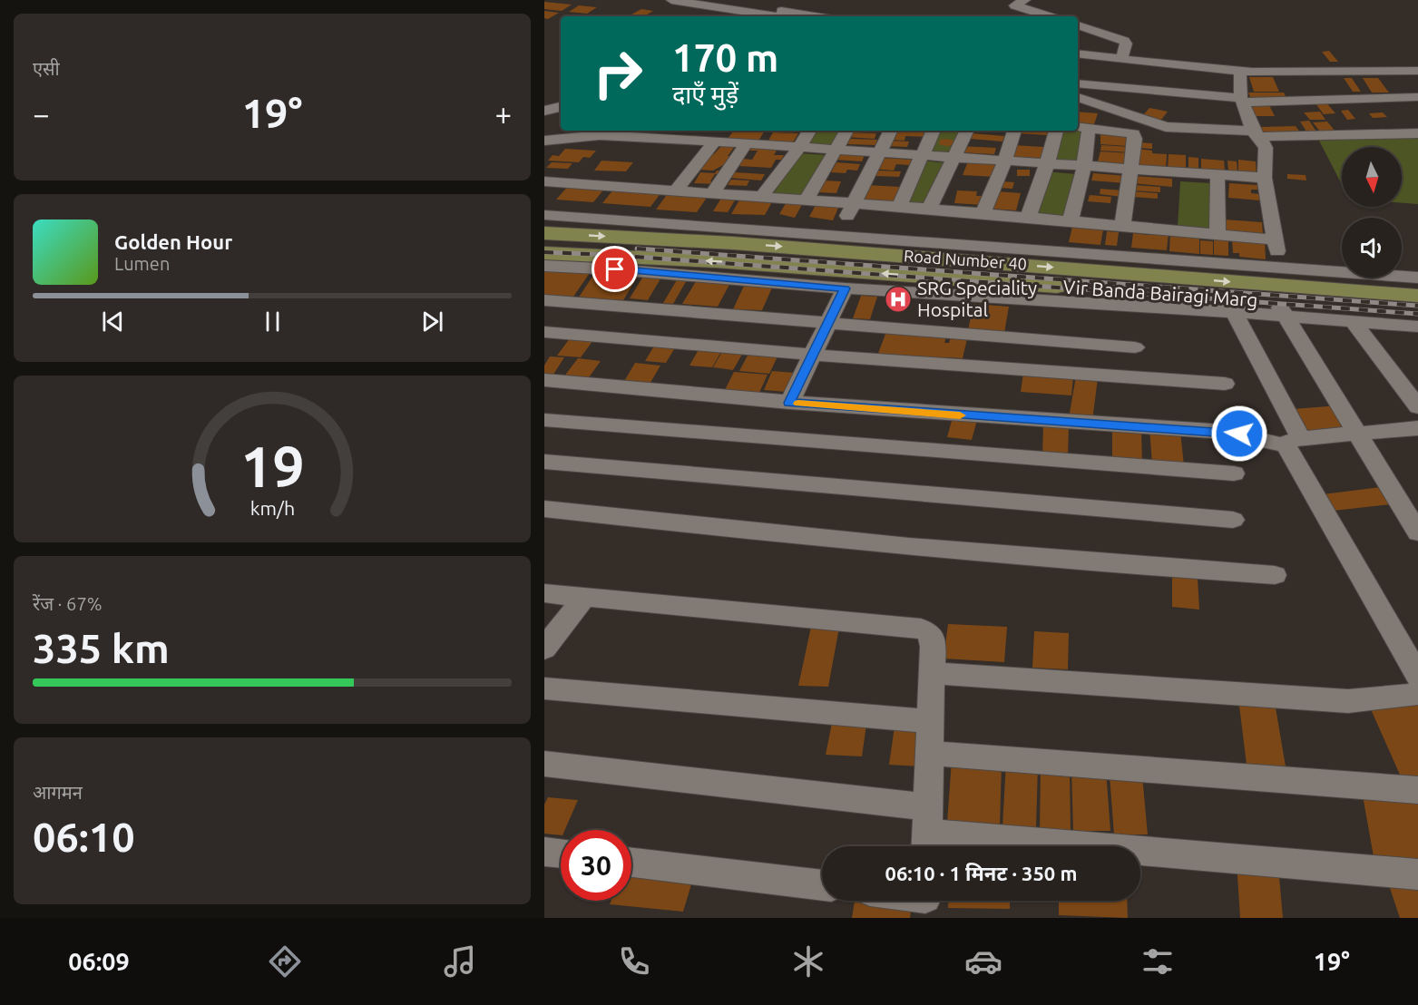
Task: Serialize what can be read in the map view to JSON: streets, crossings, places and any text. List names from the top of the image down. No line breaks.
{"streets":{"main road":["Road Number 40","Vir Banda Bairagi Marg"]},"crossings":[["Road Number 40","Vir Banda Bairagi Marg"]],"one_way":["Vir Banda Bairagi Marg"],"places":{"hospital":["SRG Speciality Hospital"]},"north":"bottom","page":{"tile":["एसी",["रेंज · 67%","335 km"],["आगमन","06:10"]],"turn":["170 m","दाएँ मुड़ें"],"heat":["−","19°","+"],"song":["Golden Hour","Lumen"],"limit":"30","trip":"06:10 · 1 मिनट · 350 m","tabs":["06:09","19°"],"gauge":["19","km/h"]}}
